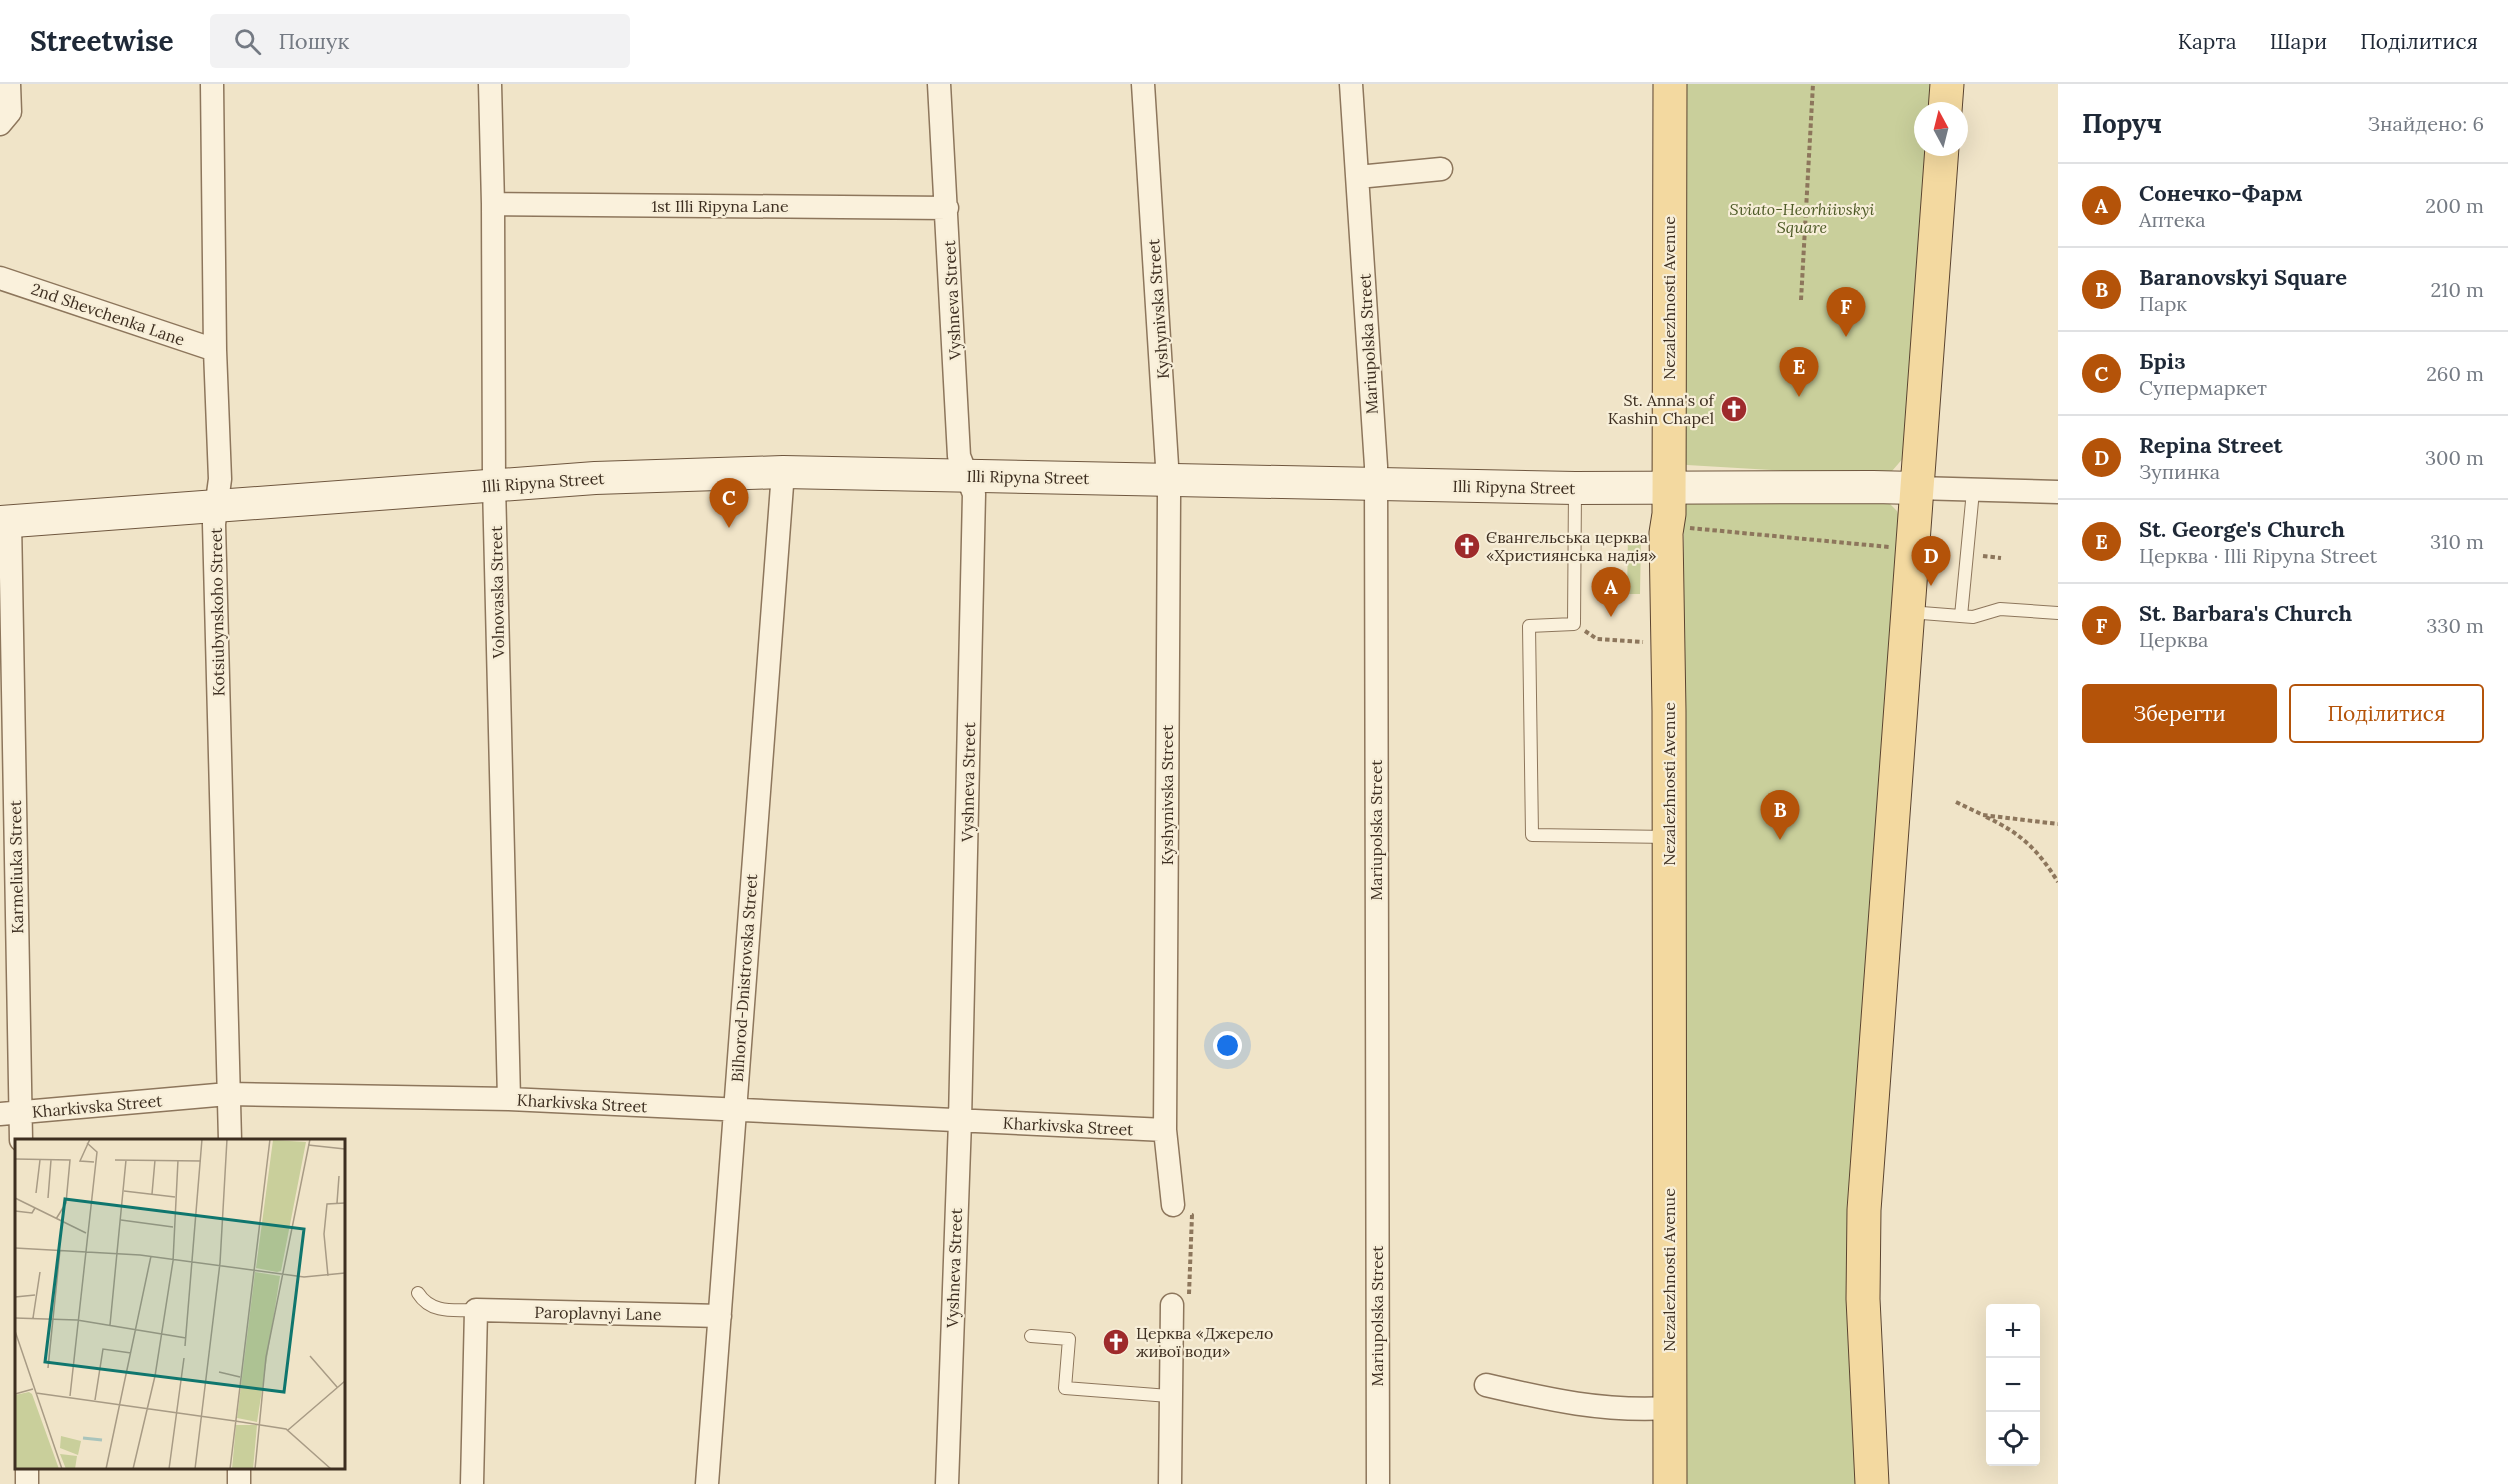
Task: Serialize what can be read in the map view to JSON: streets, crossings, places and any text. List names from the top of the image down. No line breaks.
{"streets":{"main road":["Nezalezhnosti Avenue"],"street":["1st Illi Ripyna Lane","Vyshneva Street","Kyshynivska Street","2nd Shevchenka Lane","Mariupolska Street","Illi Ripyna Street","Volnovaska Street","Kotsiubynskoho Street","Karmeliuka Street","Bilhorod-Dnistrovska Street","Kharkivska Street","Paroplavnyi Lane"]},"crossings":[["1st Illi Ripyna Lane","Vyshneva Street"],["1st Illi Ripyna Lane","Volnovaska Street"],["Nezalezhnosti Avenue","Illi Ripyna Street"],["Vyshneva Street","Illi Ripyna Street"],["Vyshneva Street","Kharkivska Street"],["Kyshynivska Street","Illi Ripyna Street"],["Kyshynivska Street","Kharkivska Street"],["2nd Shevchenka Lane","Kotsiubynskoho Street"],["Mariupolska Street","Illi Ripyna Street"],["Illi Ripyna Street","Volnovaska Street"],["Illi Ripyna Street","Kotsiubynskoho Street"],["Illi Ripyna Street","Karmeliuka Street"],["Illi Ripyna Street","Bilhorod-Dnistrovska Street"],["Volnovaska Street","Kharkivska Street"],["Kotsiubynskoho Street","Kharkivska Street"],["Karmeliuka Street","Kharkivska Street"],["Bilhorod-Dnistrovska Street","Kharkivska Street"],["Bilhorod-Dnistrovska Street","Paroplavnyi Lane"]],"parks":["Sviato-Heorhiivskyi Square"],"places":{"church":["St. Anna's of Kashin Chapel","Євангельська церква «Християнська надія»","Церква «Джерело живої води»"]},"north":"top","page":{"header":"Streetwise","search":"Пошук","nav":["Карта","Шари","Поділитися"],"heading":["Поруч","Знайдено: 6"],"list":[{"mark":"A","name":"Сонечко-Фарм","note":"Аптека","value":"200 m"},{"mark":"B","name":"Baranovskyi Square","note":"Парк","value":"210 m"},{"mark":"C","name":"Бріз","note":"Супермаркет","value":"260 m"},{"mark":"D","name":"Repina Street","note":"Зупинка","value":"300 m"},{"mark":"E","name":"St. George's Church","note":"Церква · Illi Ripyna Street","value":"310 m"},{"mark":"F","name":"St. Barbara's Church","note":"Церква","value":"330 m"}],"pins":["F","E","C","D","A","B"],"buttons":["Зберегти","Поділитися"],"map_buttons":["+","−"]}}
